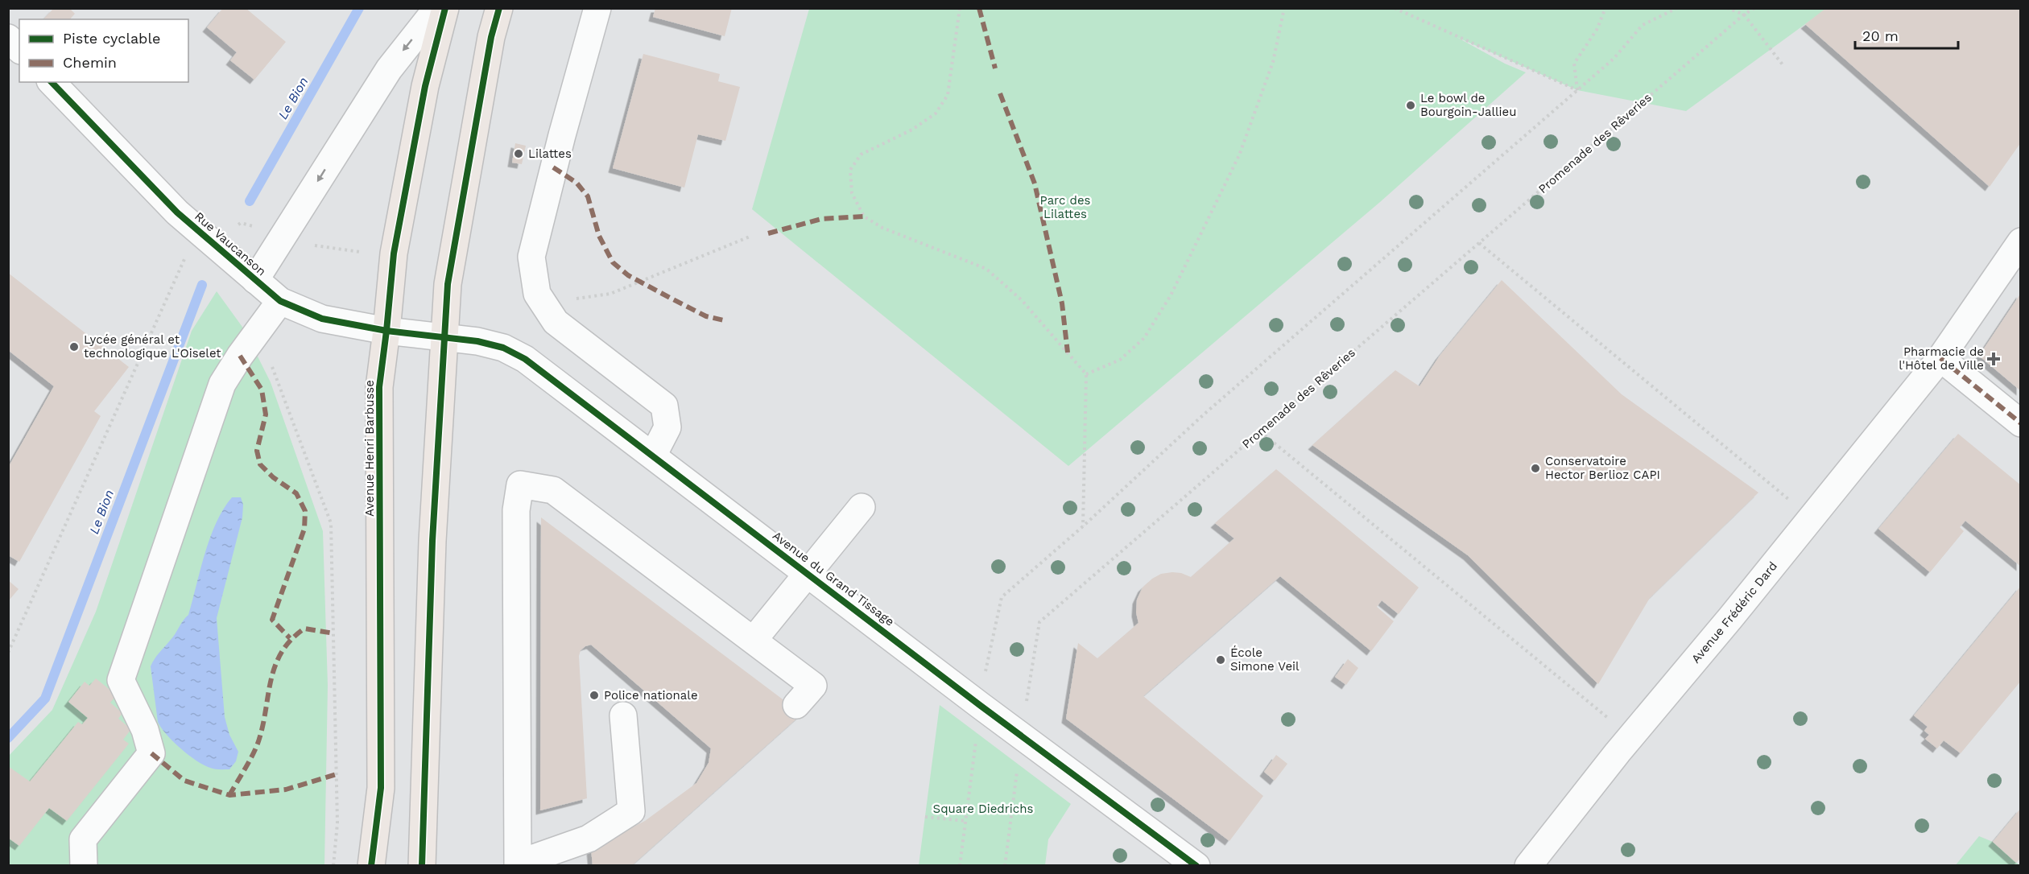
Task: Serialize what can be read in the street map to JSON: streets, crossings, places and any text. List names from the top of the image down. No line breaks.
{"streets":{"main road":["Avenue Henri Barbusse"],"street":["Rue Vaucanson","Avenue du Grand Tissage","Avenue Frédéric Dard"],"path":["Promenade des Rêveries"]},"crossings":[["Promenade des Rêveries","Avenue du Grand Tissage"],["Rue Vaucanson","Avenue Henri Barbusse"],["Rue Vaucanson","Avenue du Grand Tissage"]],"water":["Le Bion"],"parks":["Parc des Lilattes","Square Diedrichs"],"places":{"other":["Le bowl de Bourgoin-Jallieu","Lilattes","Lycée général et technologique L'Oiselet","Conservatoire Hector Berlioz CAPI","École Simone Veil","Police nationale"],"health":["Pharmacie de l'Hôtel de Ville"]},"legend":["Piste cyclable","Chemin"],"scale_bar":"20 m"}
